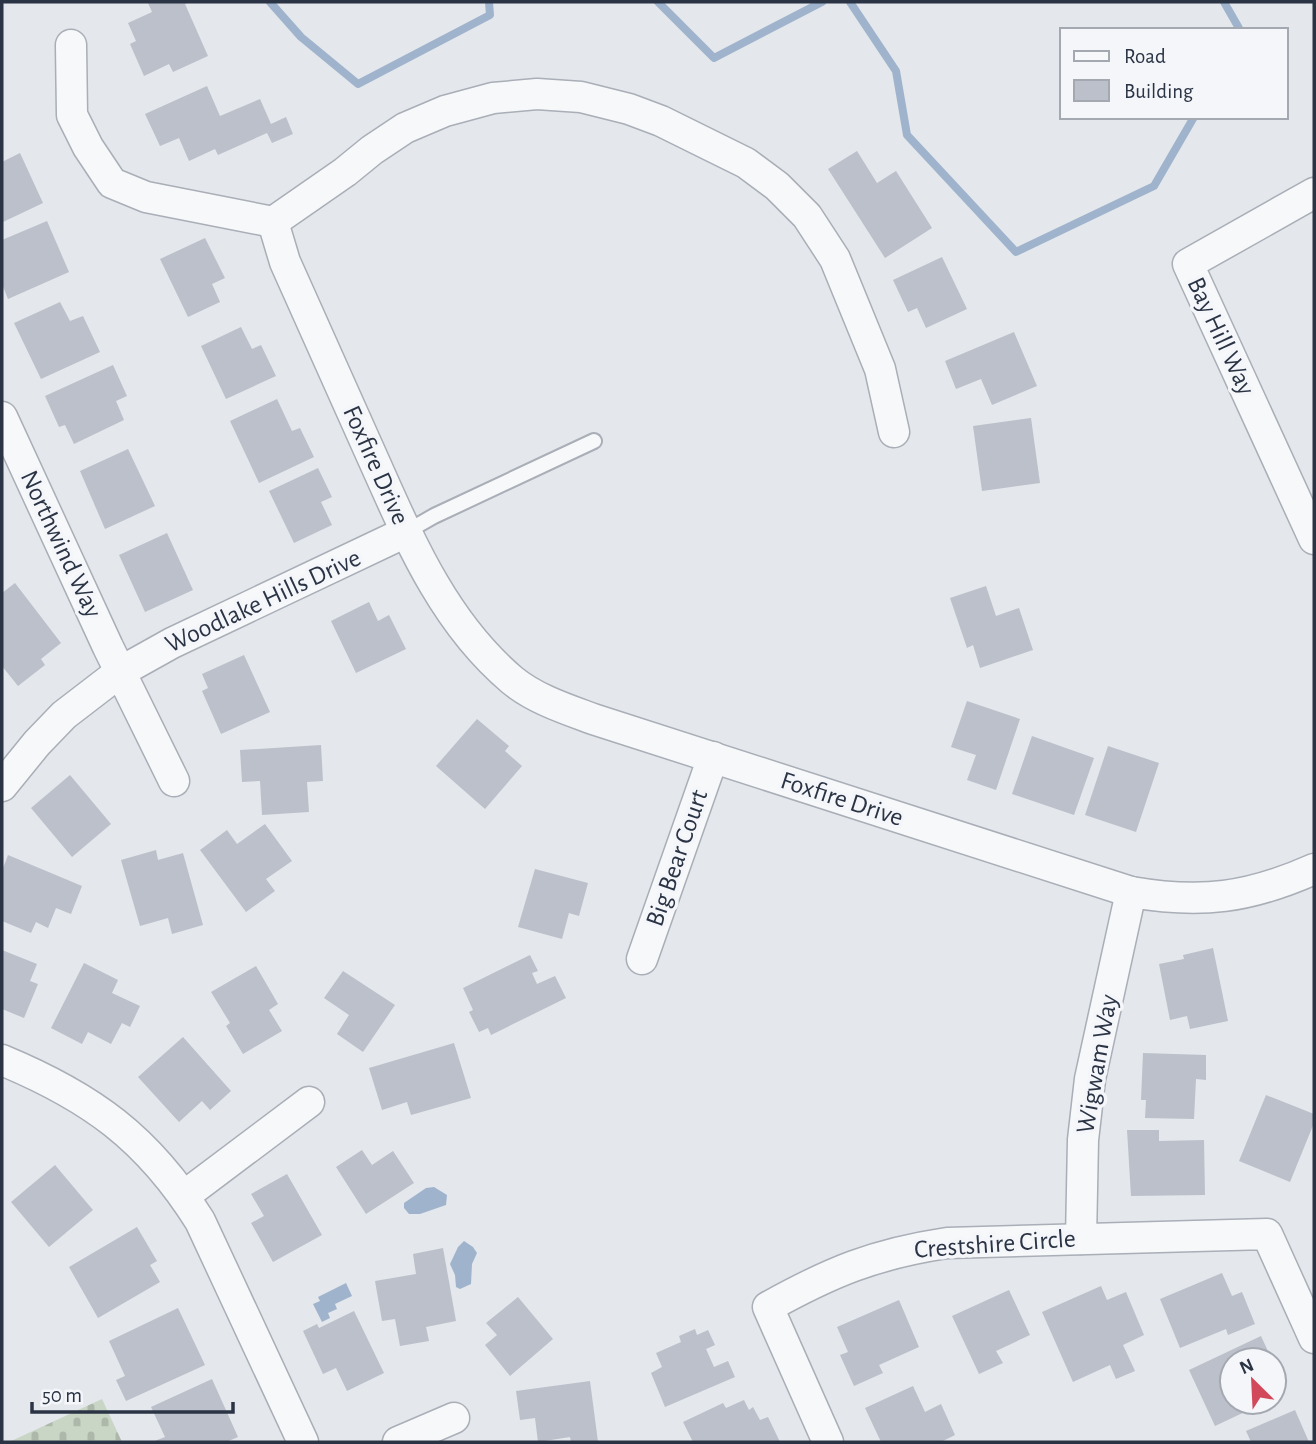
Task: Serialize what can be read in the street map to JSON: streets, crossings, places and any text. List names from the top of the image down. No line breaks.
{"streets":{"street":["Bay Hill Way","Foxfire Drive","Northwind Way","Woodlake Hills Drive","Big Bear Court","Wigwam Way","Crestshire Circle"]},"crossings":[["Foxfire Drive","Woodlake Hills Drive"],["Foxfire Drive","Big Bear Court"],["Foxfire Drive","Wigwam Way"],["Northwind Way","Woodlake Hills Drive"],["Wigwam Way","Crestshire Circle"]],"legend":["Road","Building"],"scale_bar":"50 m","north":"top left"}
